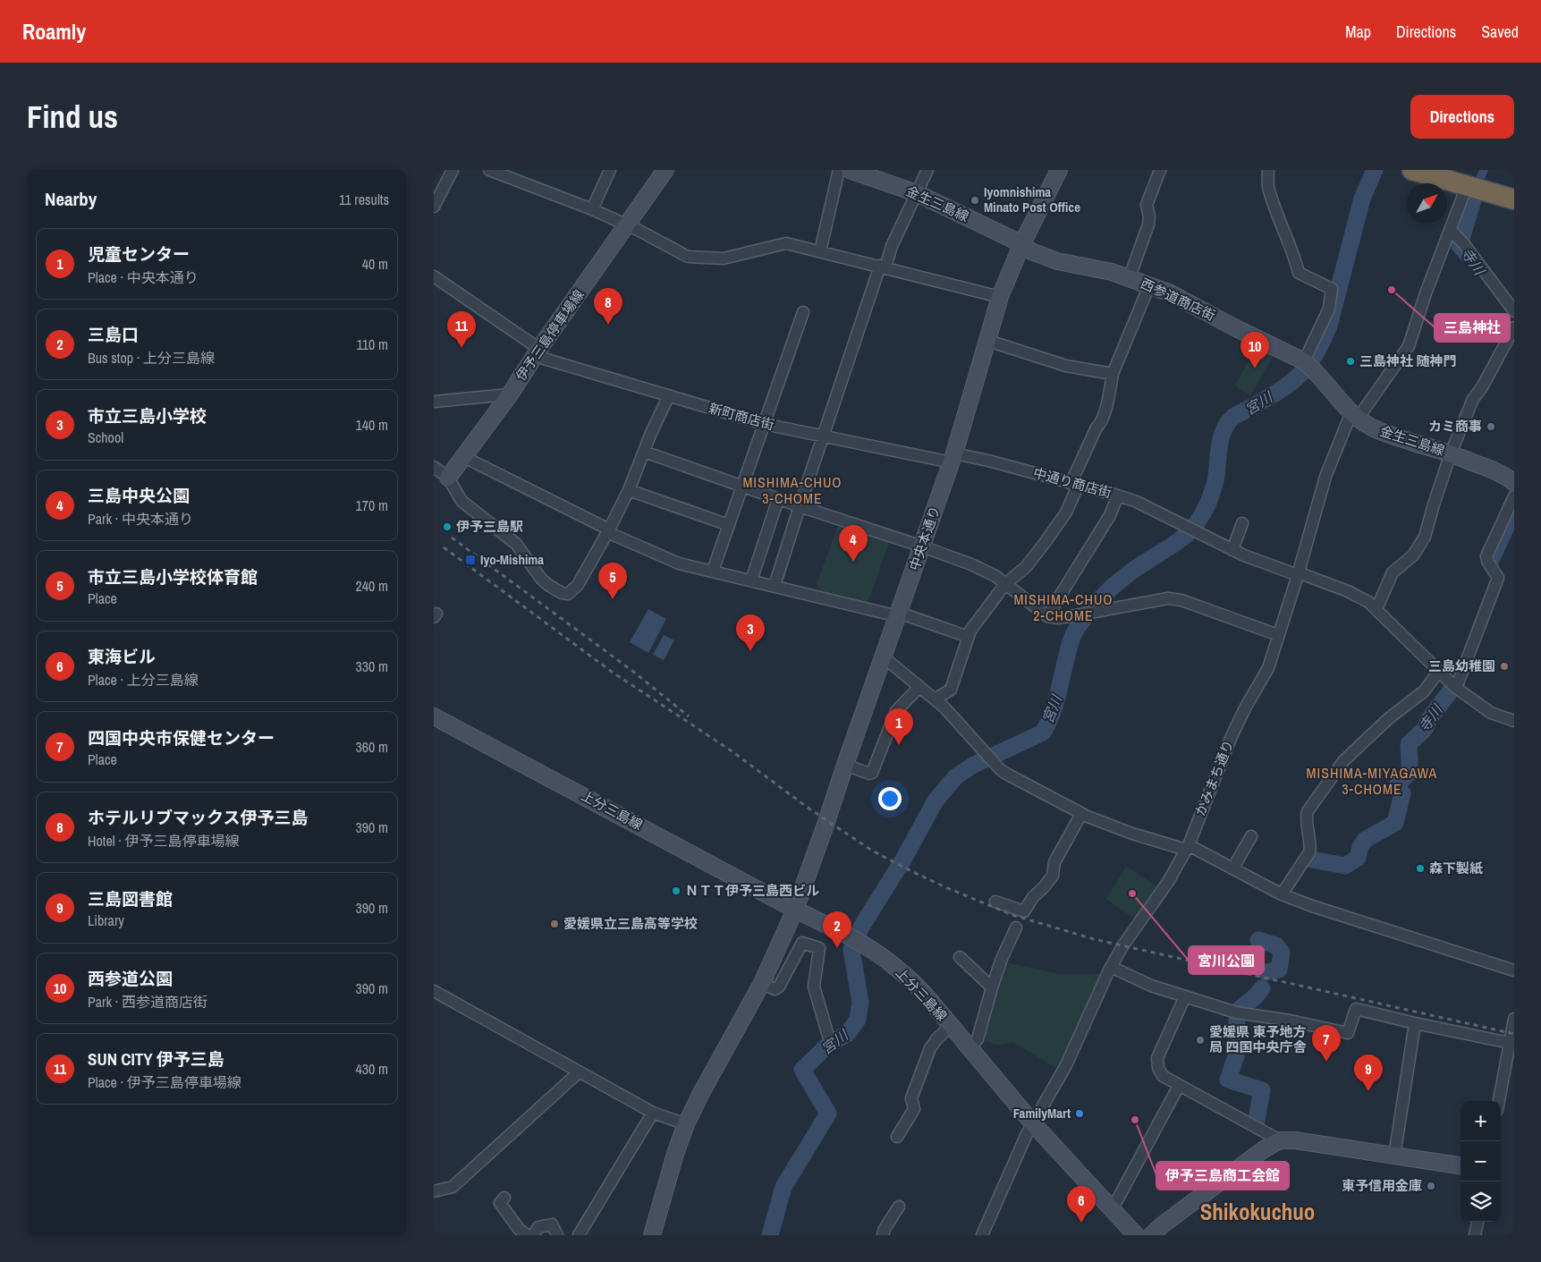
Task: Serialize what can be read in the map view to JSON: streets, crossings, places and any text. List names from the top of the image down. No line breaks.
{"streets":{"main road":["金生三島線","西参道商店街","伊予三島停車場線","中央本通り","上分三島線"],"street":["新町商店街","中通り商店街","かみまち通り"]},"crossings":[["金生三島線","西参道商店街"],["金生三島線","中央本通り"],["金生三島線","かみまち通り"],["西参道商店街","中央本通り"],["伊予三島停車場線","新町商店街"],["新町商店街","中通り商店街"],["新町商店街","中央本通り"],["中通り商店街","中央本通り"],["中通り商店街","かみまち通り"],["中央本通り","上分三島線"],["かみまち通り","上分三島線"]],"districts":["MISHIMA-CHUO 3-CHOME","MISHIMA-CHUO 2-CHOME","MISHIMA-MIYAGAWA 3-CHOME","Shikokuchuo"],"water":["寺川","宮川"],"places":{"other":["Iyomnishima Minato Post Office","三島神社","三島神社 随神門","カミ商事","伊予三島駅","三島幼稚園","森下製紙","ＮＴＴ伊予三島西ビル","宮川公園","愛媛県立三島高等学校","愛媛県 東予地方 局 四国中央庁舎","FamilyMart","伊予三島商工会館","東予信用金庫"],"transit":["Iyo-Mishima"]},"north":"top right","page":{"header":"Roamly","nav":["Map","Directions","Saved"],"buttons":"Directions","title":"Find us","heading":["Nearby","11 results"],"list":[{"mark":"1","name":"児童センター","note":"Place · 中央本通り","value":"40 m"},{"mark":"2","name":"三島口","note":"Bus stop · 上分三島線","value":"110 m"},{"mark":"3","name":"市立三島小学校","note":"School","value":"140 m"},{"mark":"4","name":"三島中央公園","note":"Park · 中央本通り","value":"170 m"},{"mark":"5","name":"市立三島小学校体育館","note":"Place","value":"240 m"},{"mark":"6","name":"東海ビル","note":"Place · 上分三島線","value":"330 m"},{"mark":"7","name":"四国中央市保健センター","note":"Place","value":"360 m"},{"mark":"8","name":"ホテルリブマックス伊予三島","note":"Hotel · 伊予三島停車場線","value":"390 m"},{"mark":"9","name":"三島図書館","note":"Library","value":"390 m"},{"mark":"10","name":"西参道公園","note":"Park · 西参道商店街","value":"390 m"},{"mark":"11","name":"SUN CITY 伊予三島","note":"Place · 伊予三島停車場線","value":"430 m"}],"pins":["8","11","10","4","5","3","1","2","7","9","6"],"map_buttons":["+","−"]}}
